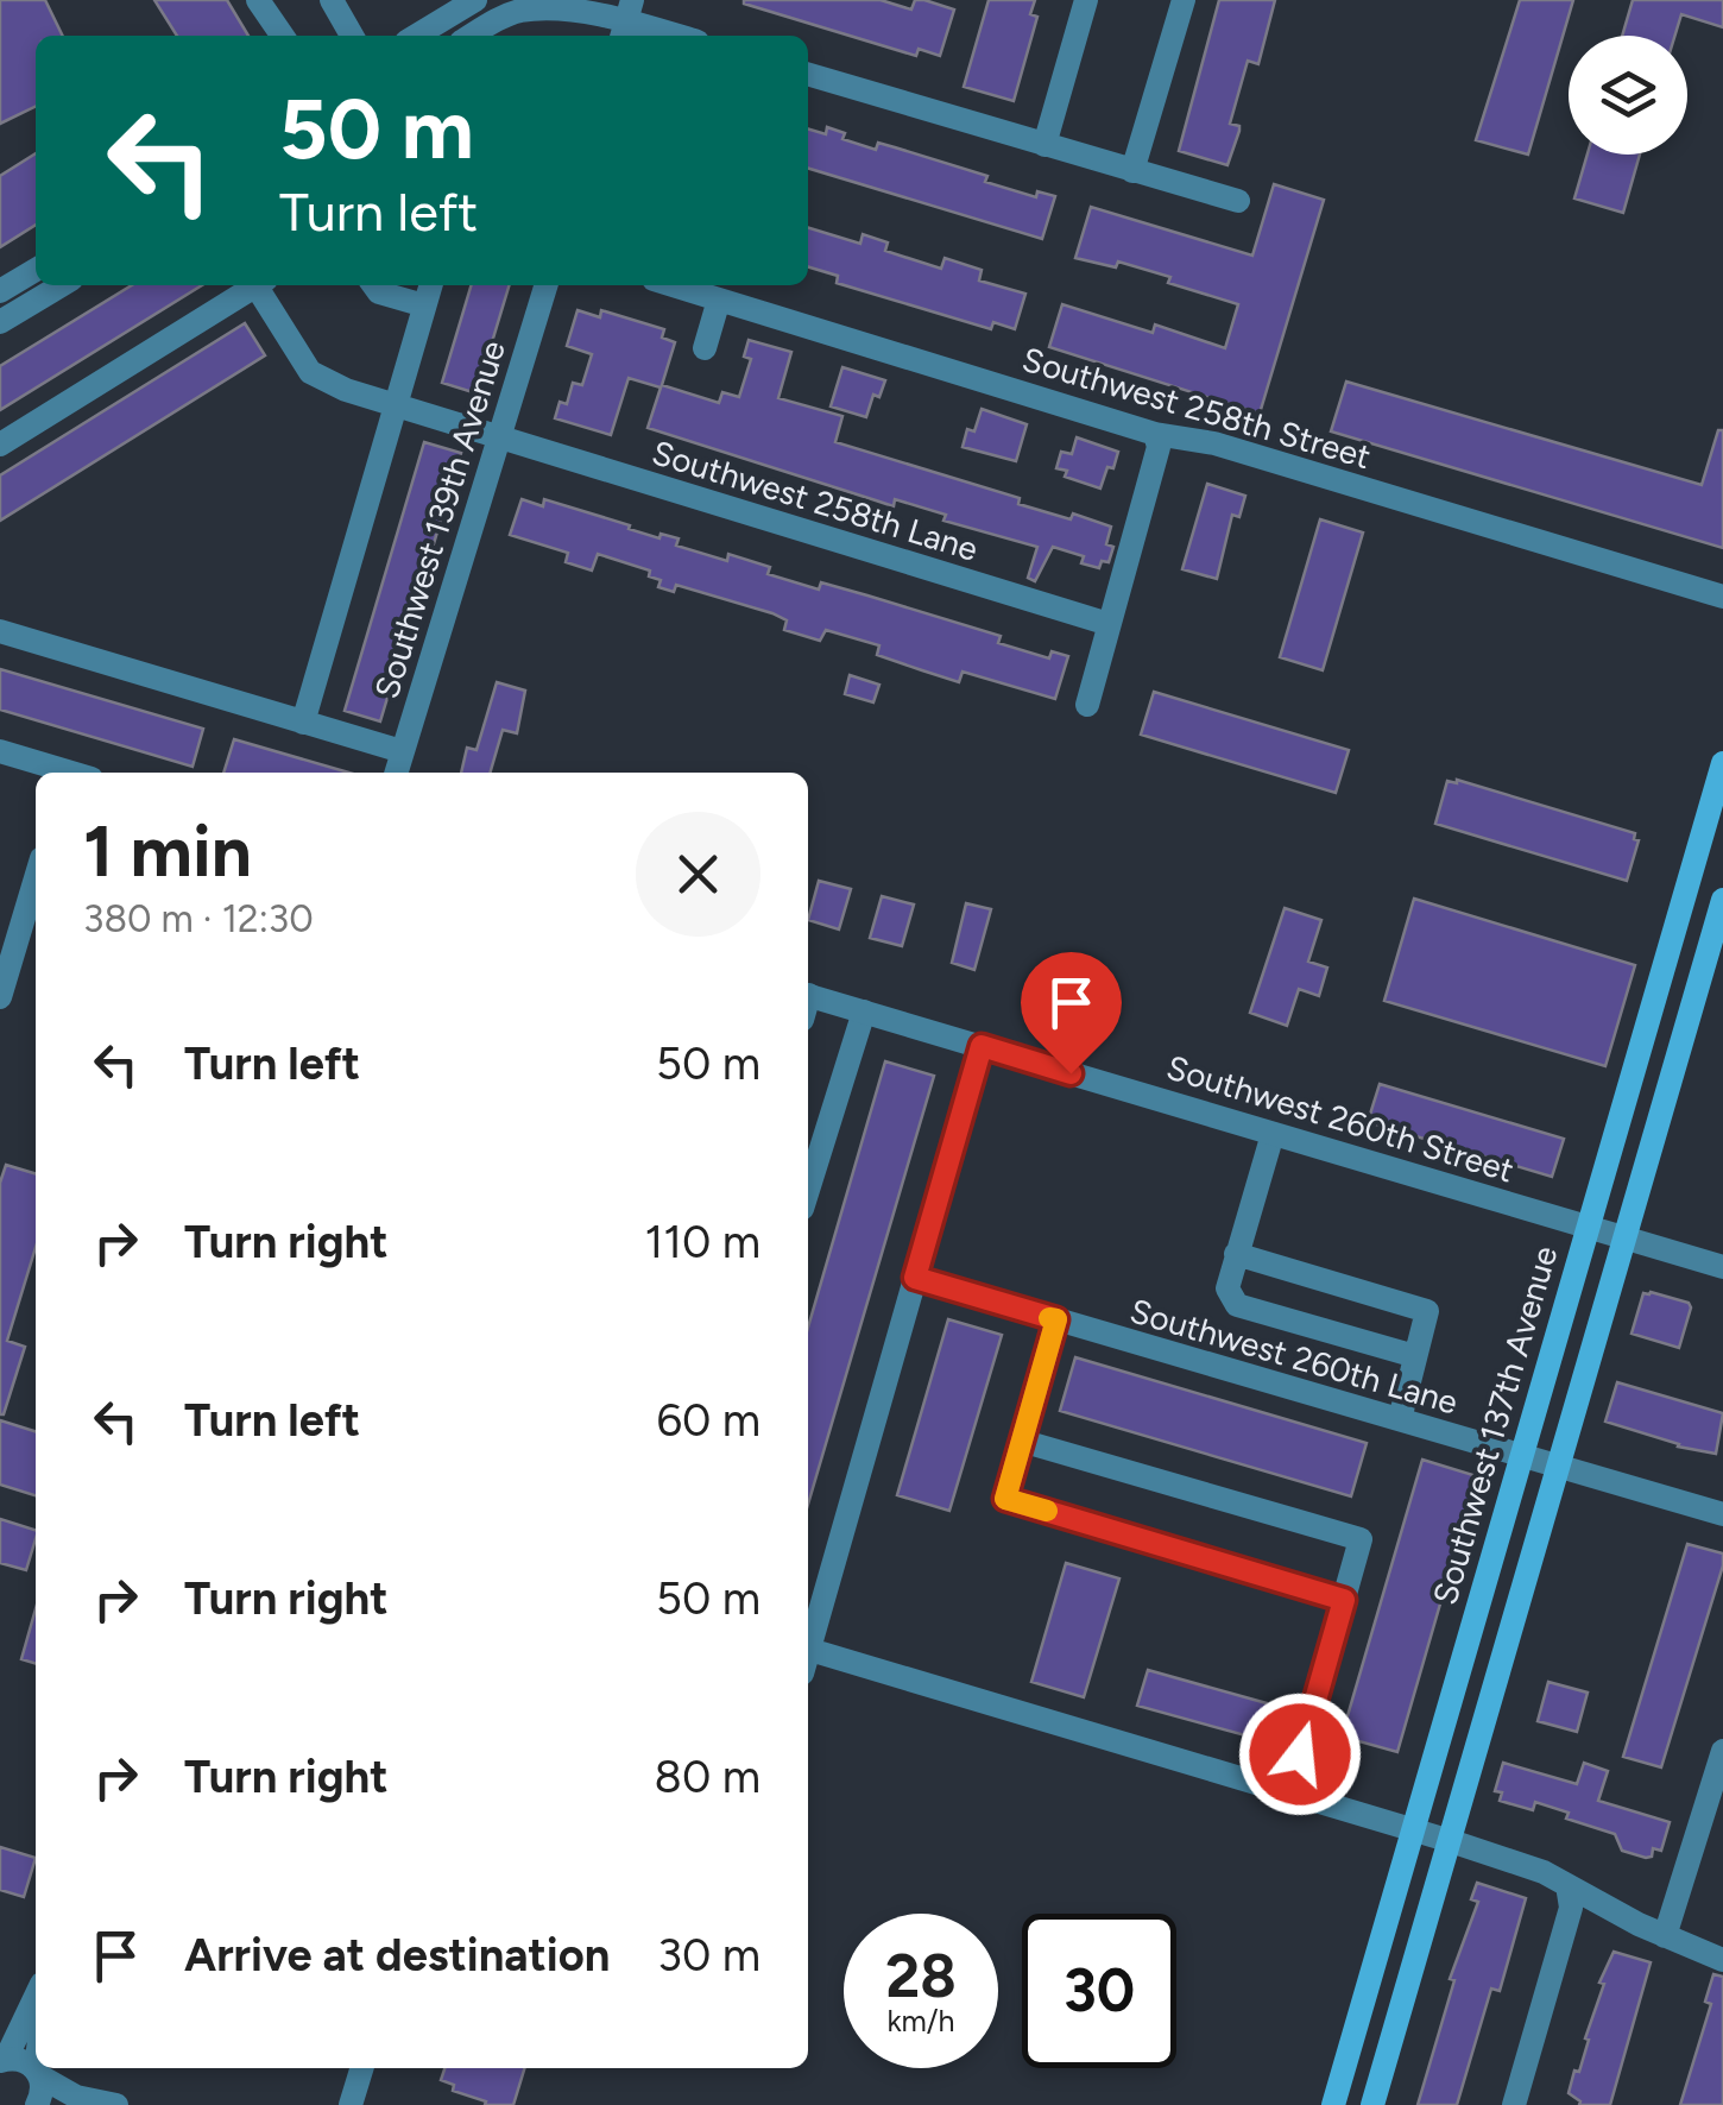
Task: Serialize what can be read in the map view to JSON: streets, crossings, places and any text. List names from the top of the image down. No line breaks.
{"streets":{"main road":["Southwest 137th Avenue"],"street":["Southwest 258th Street","Southwest 258th Lane","Southwest 139th Avenue","Southwest 260th Street","Southwest 260th Lane"]},"crossings":[["Southwest 258th Lane","Southwest 139th Avenue"],["Southwest 260th Street","Southwest 137th Avenue"],["Southwest 260th Lane","Southwest 137th Avenue"]],"page":{"turn":["50 m","Turn left"],"heading":["1 min","380 m · 12:30"],"list":[{"name":"Turn left","value":"50 m"},{"name":"Turn right","value":"110 m"},{"name":"Turn left","value":"60 m"},{"name":"Turn right","value":"50 m"},{"name":"Turn right","value":"80 m"},{"name":"Arrive at destination","value":"30 m"}],"speed":"28 km/h","limit":"30"}}
